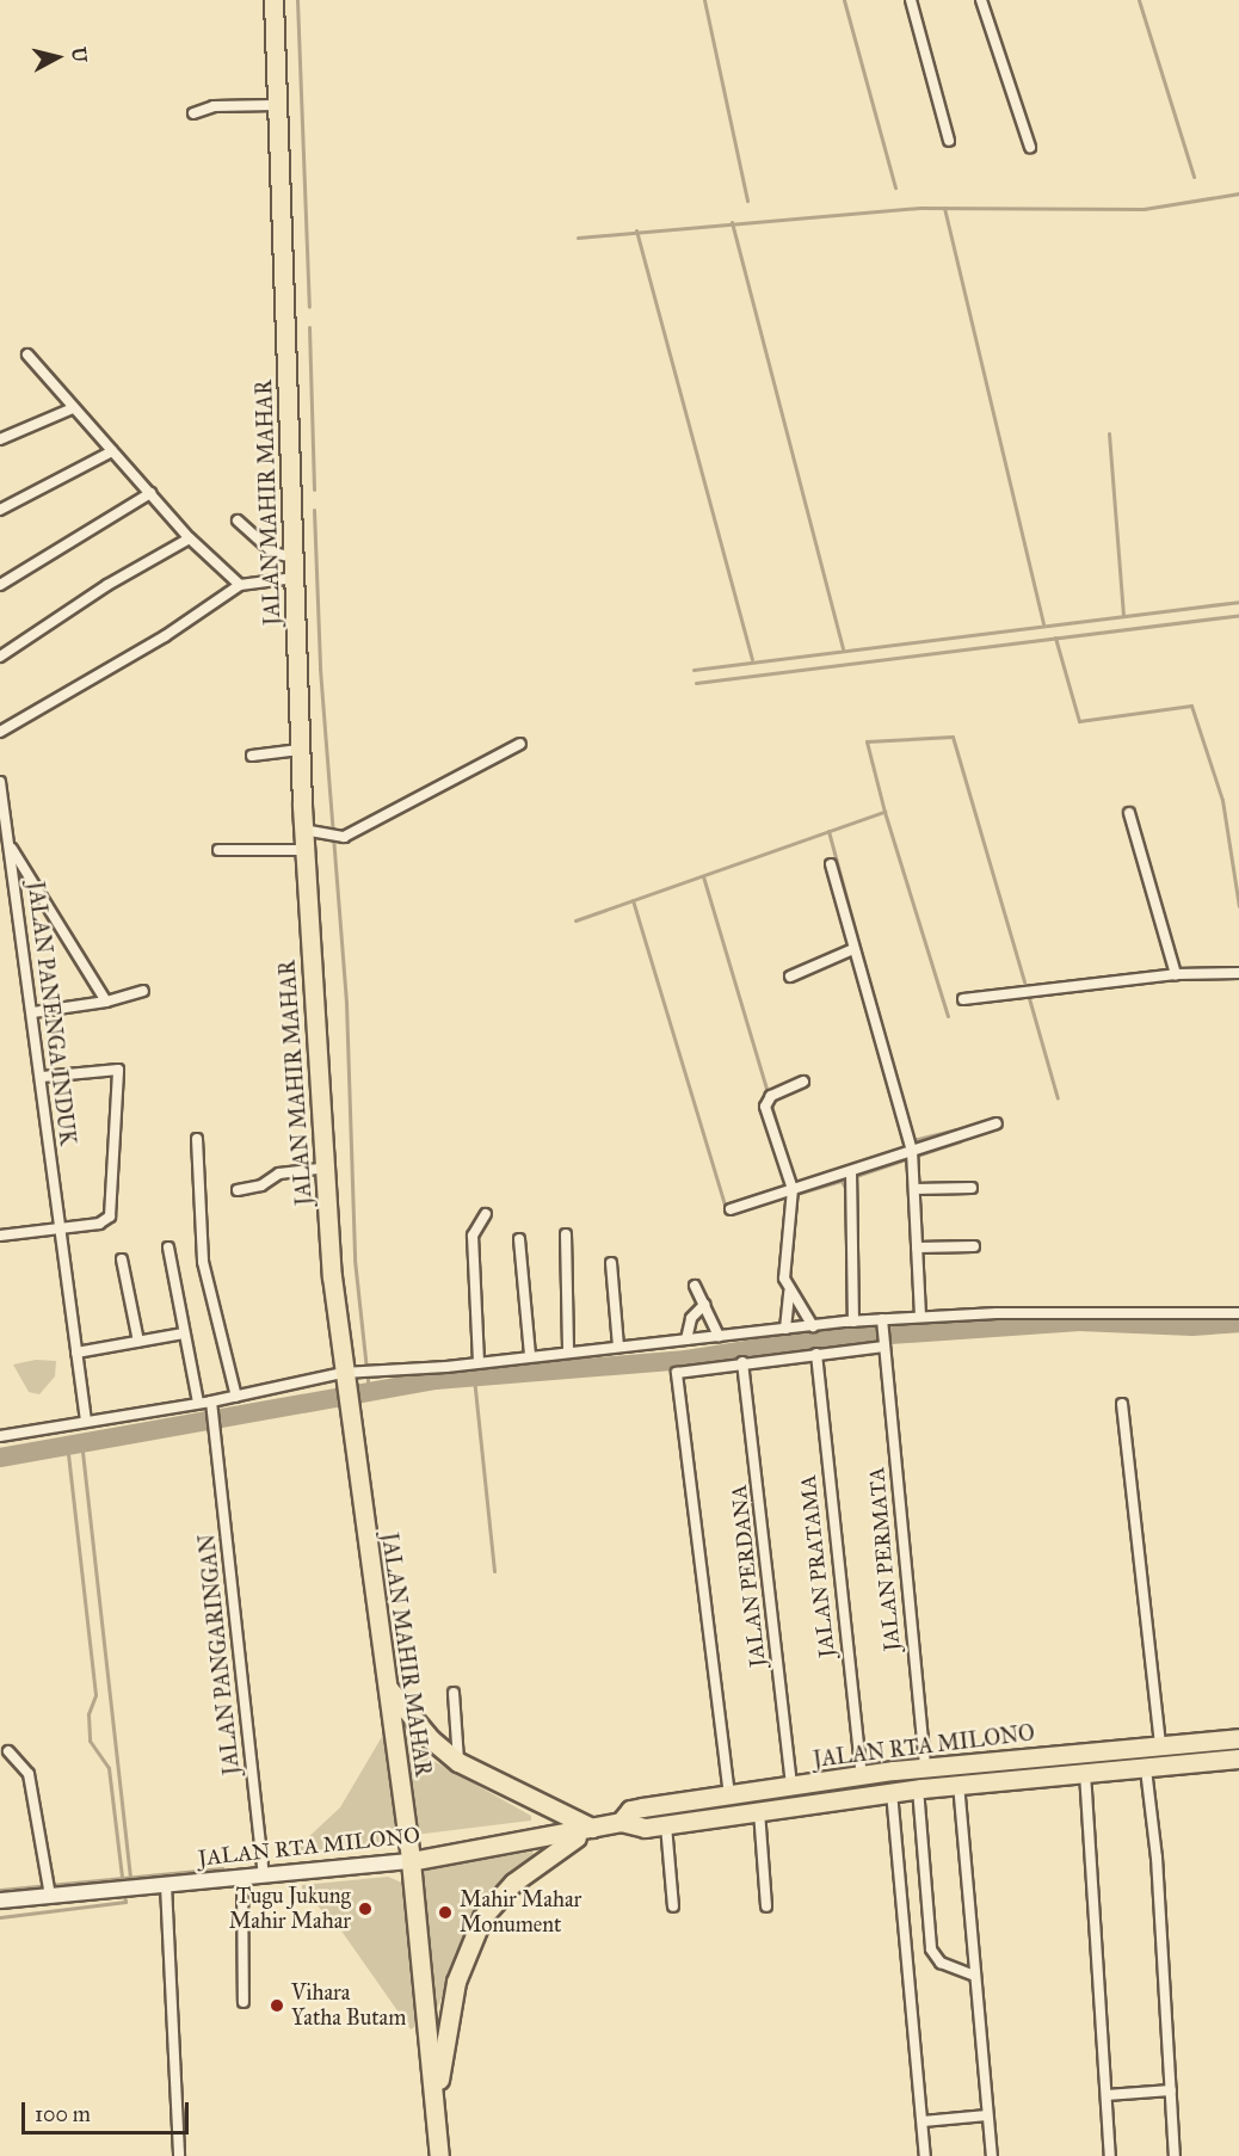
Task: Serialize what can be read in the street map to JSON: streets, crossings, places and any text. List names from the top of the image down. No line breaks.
{"streets":{"highway":["JALAN MAHIR MAHAR","JALAN RTA MILONO"],"street":["JALAN PANENGA INDUK","JALAN PERMATA","JALAN PRATAMA","JALAN PERDANA","JALAN PANGARINGAN"]},"crossings":[["JALAN MAHIR MAHAR","JALAN RTA MILONO"],["JALAN PERMATA","JALAN RTA MILONO"],["JALAN PRATAMA","JALAN RTA MILONO"],["JALAN PERDANA","JALAN RTA MILONO"],["JALAN PANGARINGAN","JALAN RTA MILONO"]],"places":["Tugu Jukung Mahir Mahar","Mahir Mahar Monument","Vihara Yatha Butam"],"scale_bar":"100 m","north":"right"}
